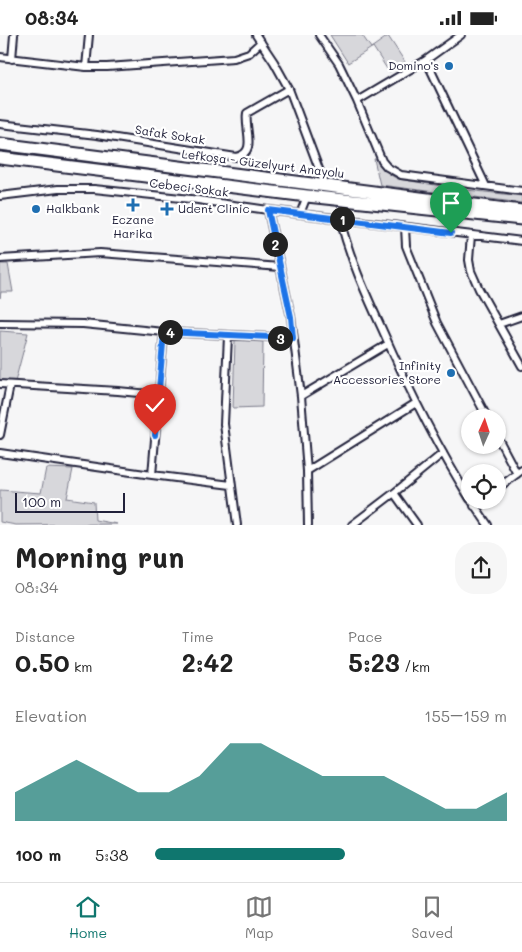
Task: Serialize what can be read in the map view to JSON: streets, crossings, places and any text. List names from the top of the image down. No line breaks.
{"streets":{"highway":["Lefkoşa - Güzelyurt Anayolu"],"street":["Safak Sokak","Cebeci Sokak"]},"places":{"other":["Domino's","Halkbank","Infinity Accessories Store"],"health":["Eczane Harika","Udent Clinic"]},"scale_bar":"100 m","north":"top","page":{"status":"08:34","pins":["1","2","4","3"],"scale":"100 m","heading":["Morning run","08:34"],"stats":[["Distance","0.50 km"],["Time","2:42"],["Pace","5:23 /km"]],"chart":["Elevation","155–159 m"],"list":[{"name":"100 m","note":"5:38"}],"tabs":["Home","Map","Saved"]}}
